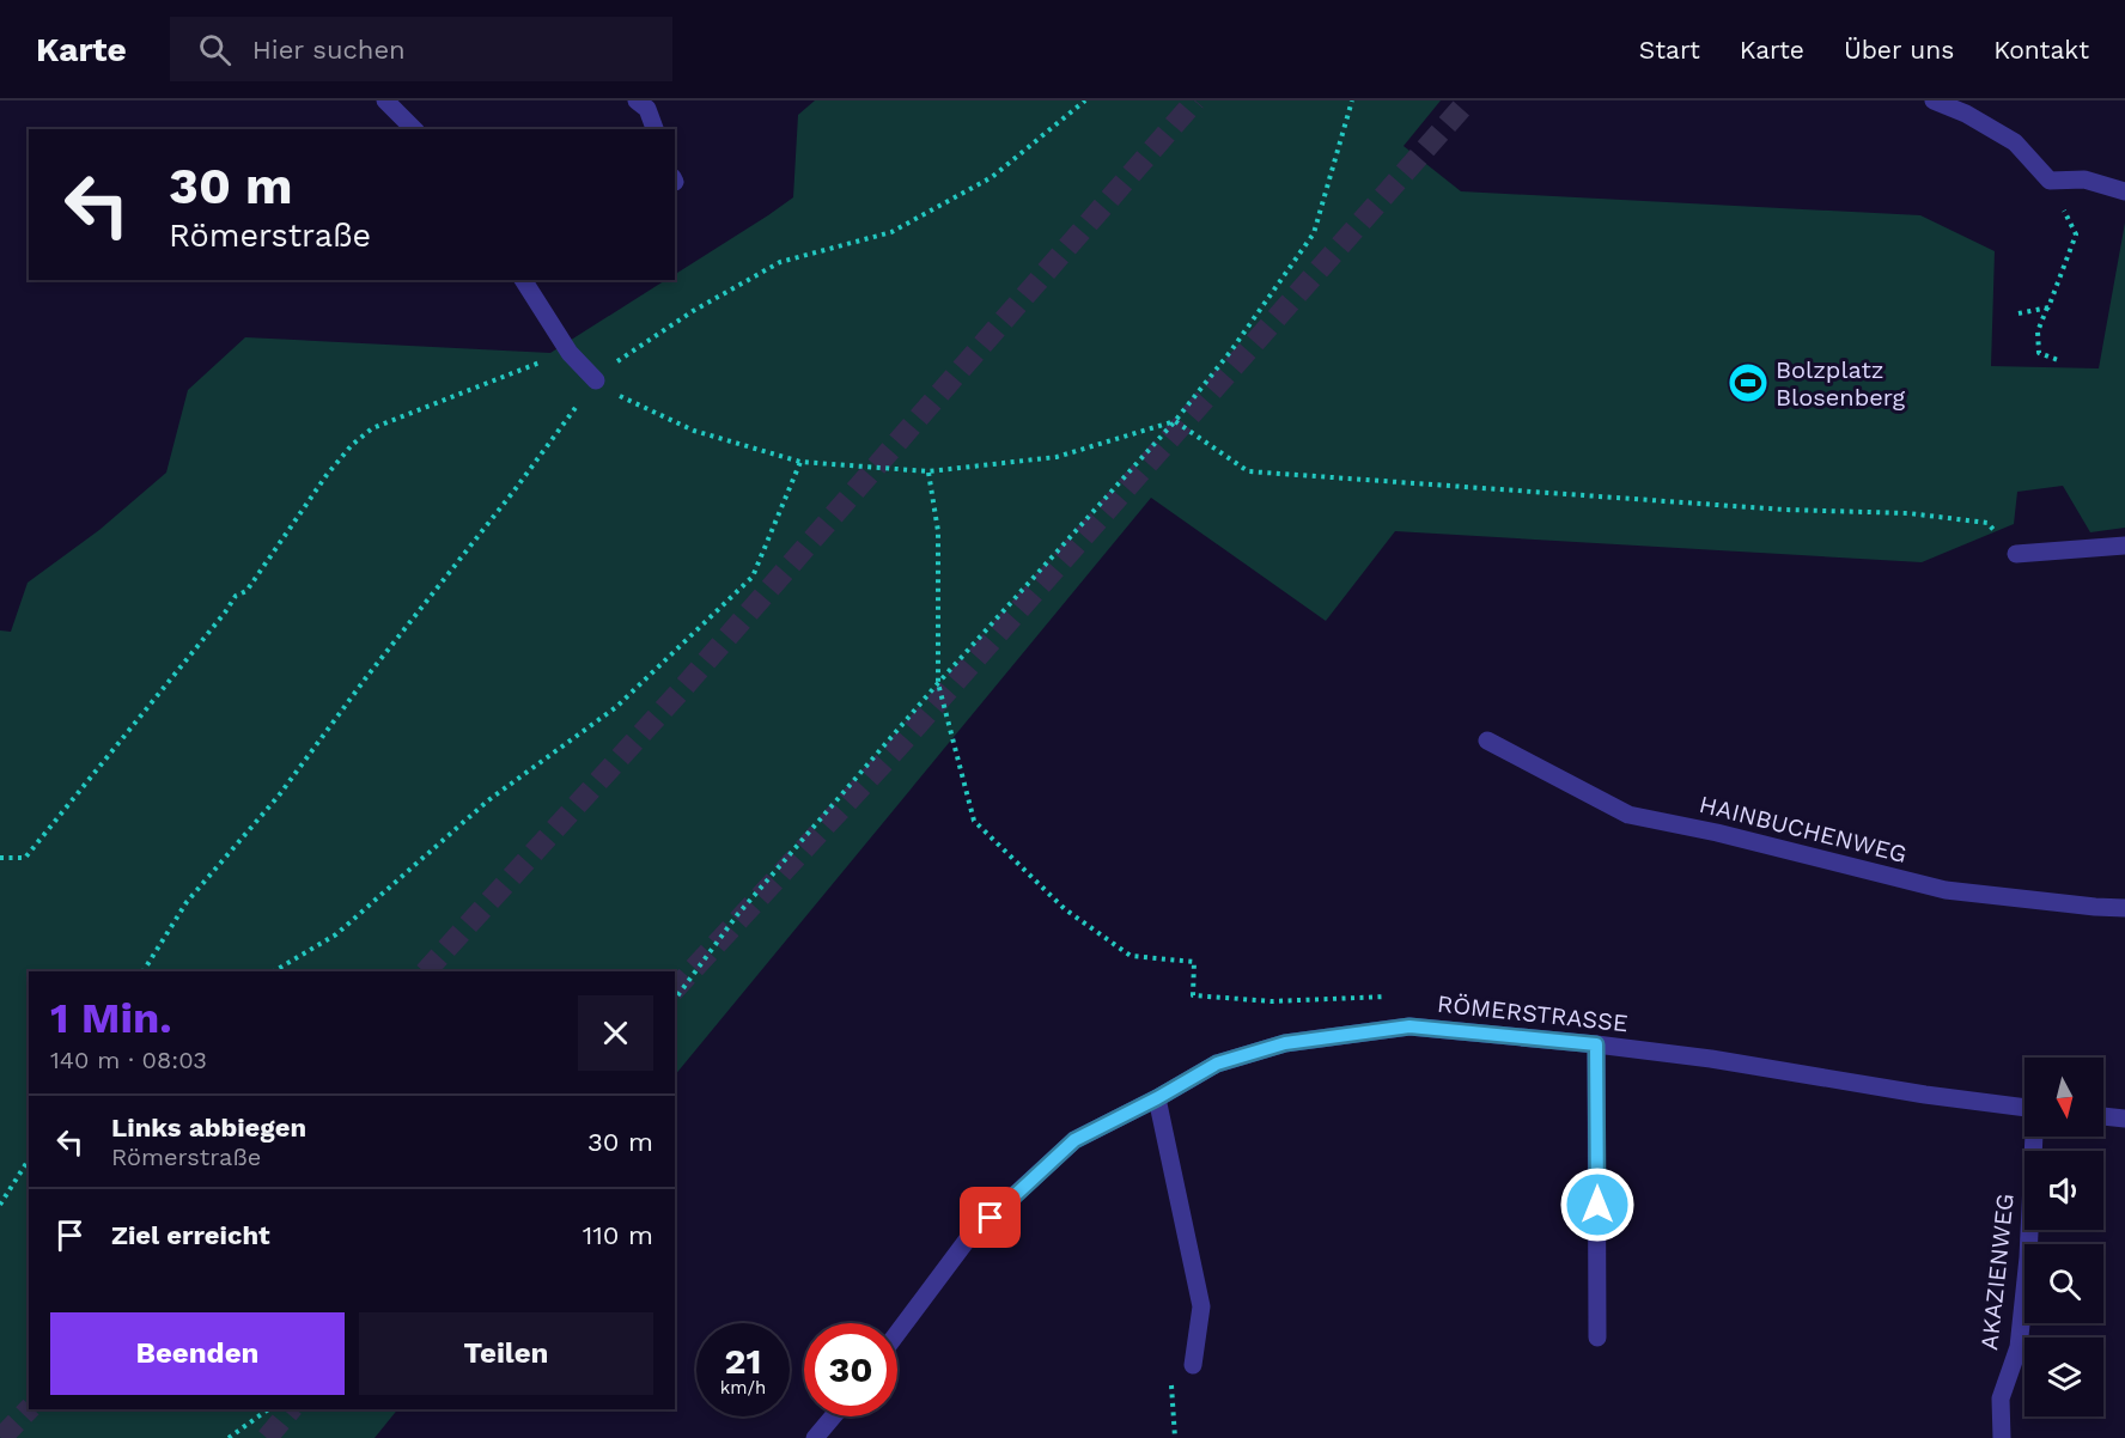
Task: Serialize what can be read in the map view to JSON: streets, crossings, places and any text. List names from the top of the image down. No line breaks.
{"streets":{"street":["HAINBUCHENWEG","RÖMERSTRASSE","AKAZIENWEG"]},"places":{"sports":["Bolzplatz Blosenberg"]},"north":"bottom","page":{"header":"Karte","search":"Hier suchen","nav":["Start","Karte","Über uns","Kontakt"],"turn":["30 m","Römerstraße"],"heading":["1 Min.","140 m · 08:03"],"list":[{"name":"Links abbiegen","note":"Römerstraße","value":"30 m"},{"name":"Ziel erreicht","value":"110 m"}],"buttons":["Beenden","Teilen"],"speed":"21 km/h","limit":"30"}}
